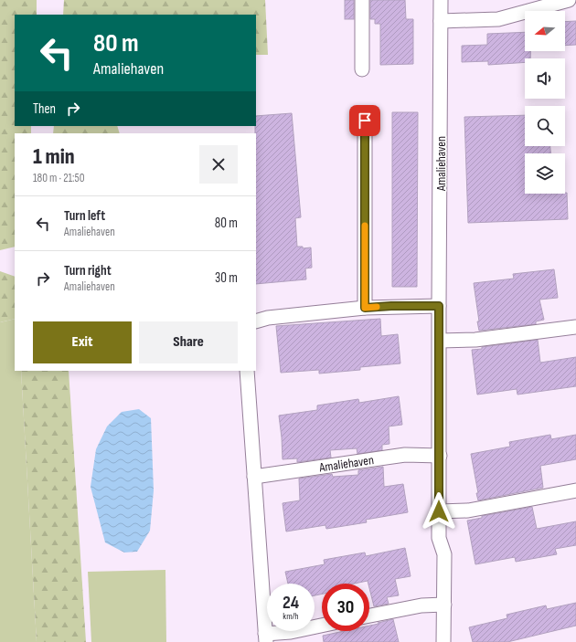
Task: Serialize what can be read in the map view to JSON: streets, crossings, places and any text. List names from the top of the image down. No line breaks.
{"streets":{"street":["Amaliehaven"]},"north":"left","page":{"turn":["80 m","Amaliehaven"],"then":"Then","heading":["1 min","180 m · 21:50"],"list":[{"name":"Turn left","note":"Amaliehaven","value":"80 m"},{"name":"Turn right","note":"Amaliehaven","value":"30 m"}],"buttons":["Exit","Share"],"speed":"24 km/h","limit":"30"}}
